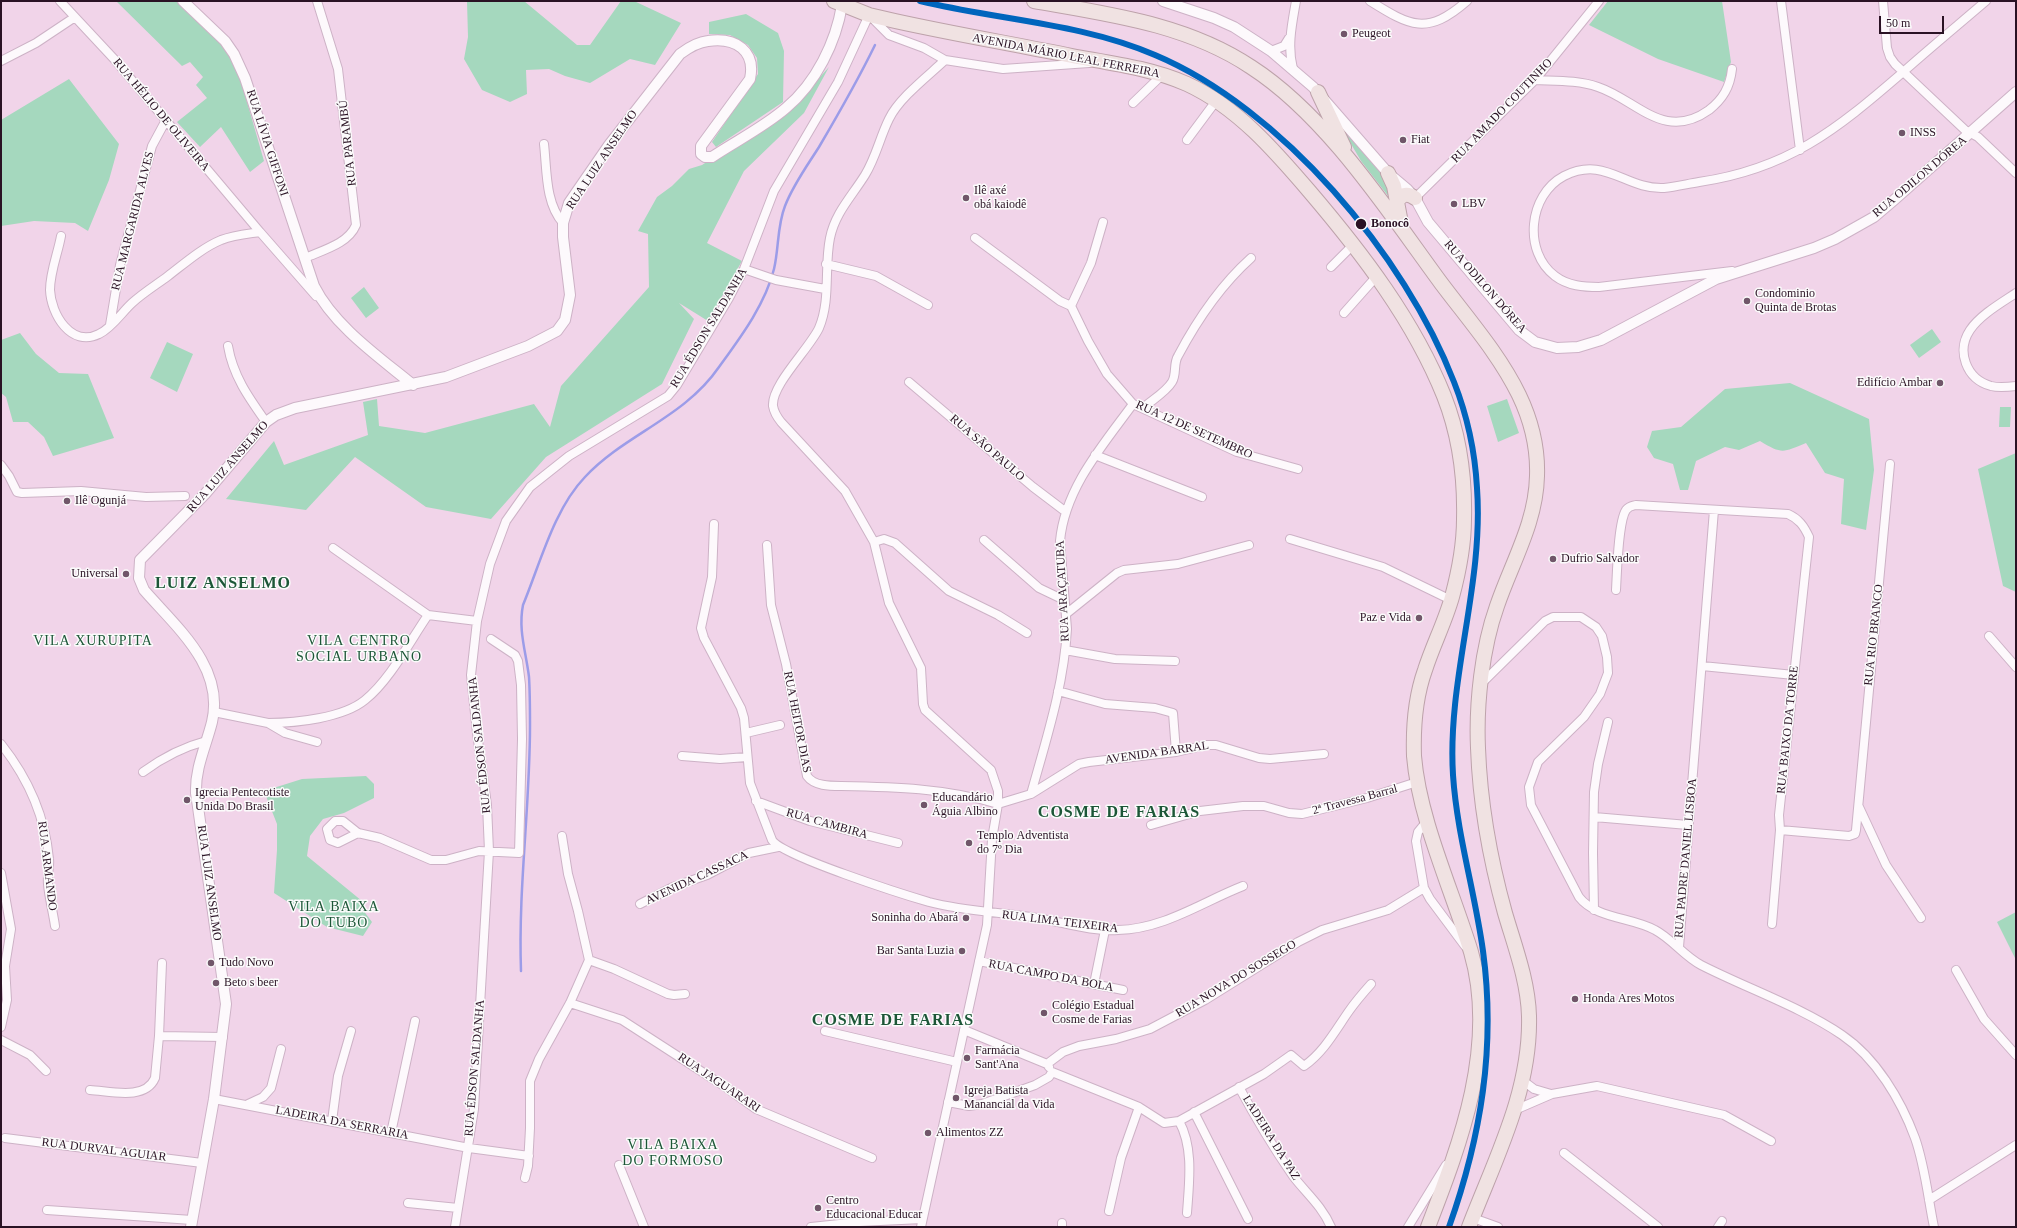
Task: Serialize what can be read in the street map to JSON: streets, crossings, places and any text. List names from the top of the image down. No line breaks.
{"streets":{"highway":["AVENIDA MÁRIO LEAL FERREIRA"],"street":["RUA AMADO COUTINHO","RUA HÉLIO DE OLIVEIRA","RUA LÍVIA GIFFONI","RUA PARAMBÚ","RUA LUIZ ANSELMO","RUA ODILON DÓREA","RUA MARGARIDA ALVES","RUA ÉDSON SALDANHA","RUA 12 DE SETEMBRO","RUA SÃO PAULO","RUA ARAÇATUBA","RUA RIO BRANCO","RUA HEITOR DIAS","RUA BAIXO DA TORRE","AVENIDA BARRAL","2ª Travessa Barral","RUA CAMBIRA","RUA PADRE DANIEL LISBOA","RUA ARMANDO","AVENIDA CASSACA","RUA LIMA TEIXEIRA","RUA CAMPO DA BOLA","RUA NOVA DO SOSSEGO","RUA JAGUARARI","LADEIRA DA SERRARIA","LADEIRA DA PAZ","RUA DURVAL AGUIAR"]},"crossings":[["AVENIDA MÁRIO LEAL FERREIRA","RUA LUIZ ANSELMO"],["AVENIDA MÁRIO LEAL FERREIRA","RUA ÉDSON SALDANHA"],["AVENIDA MÁRIO LEAL FERREIRA","2ª Travessa Barral"],["RUA AMADO COUTINHO","RUA ODILON DÓREA"],["RUA HÉLIO DE OLIVEIRA","RUA LÍVIA GIFFONI"],["RUA HÉLIO DE OLIVEIRA","RUA MARGARIDA ALVES"],["RUA LÍVIA GIFFONI","RUA PARAMBÚ"],["RUA LÍVIA GIFFONI","RUA LUIZ ANSELMO"],["RUA LUIZ ANSELMO","LADEIRA DA SERRARIA"],["RUA LUIZ ANSELMO","RUA DURVAL AGUIAR"],["RUA ÉDSON SALDANHA","LADEIRA DA SERRARIA"],["RUA 12 DE SETEMBRO","RUA ARAÇATUBA"],["RUA SÃO PAULO","RUA ARAÇATUBA"],["RUA ARAÇATUBA","AVENIDA BARRAL"],["RUA RIO BRANCO","RUA BAIXO DA TORRE"],["RUA HEITOR DIAS","AVENIDA BARRAL"],["RUA BAIXO DA TORRE","RUA PADRE DANIEL LISBOA"],["AVENIDA CASSACA","RUA LIMA TEIXEIRA"]],"districts":["LUIZ ANSELMO","VILA XURUPITA","VILA CENTRO SOCIAL URBANO","COSME DE FARIAS","VILA BAIXA DO TUBO","COSME DE FARIAS","VILA BAIXA DO FORMOSO"],"places":["Peugeot","INSS","Fiat","Ilê axé obá kaiodê","LBV","Bonocô","Condominio Quinta de Brotas","Edifício Ambar","Ilê Ogunjá","Dufrio Salvador","Universal","Paz e Vida","Igrecia Pentecotiste Unida Do Brasil","Educandário Águia Albino","Templo Adventista do 7º Dia","Soninha do Abará","Bar Santa Luzia","Tudo Novo","Beto s beer","Honda Ares Motos","Colégio Estadual Cosme de Farias","Farmácia Sant'Ana","Igreja Batista Manancial da Vida","Alimentos ZZ","Centro Educacional Educar"],"scale_bar":"50 m"}
